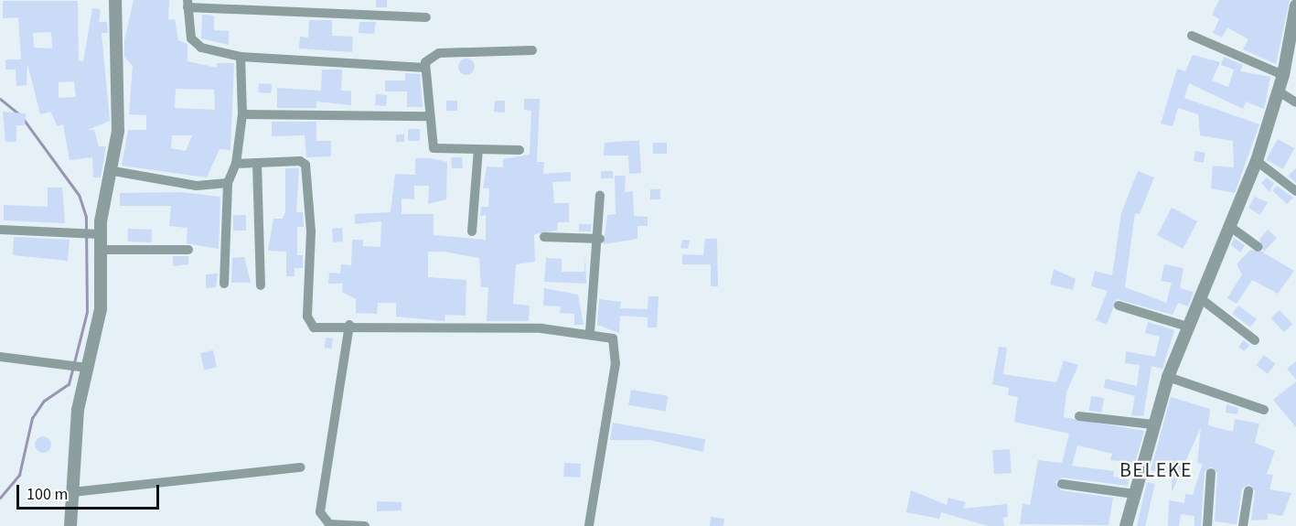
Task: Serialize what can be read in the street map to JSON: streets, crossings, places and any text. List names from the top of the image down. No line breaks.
{"districts":["BELEKE"],"scale_bar":"100 m"}
